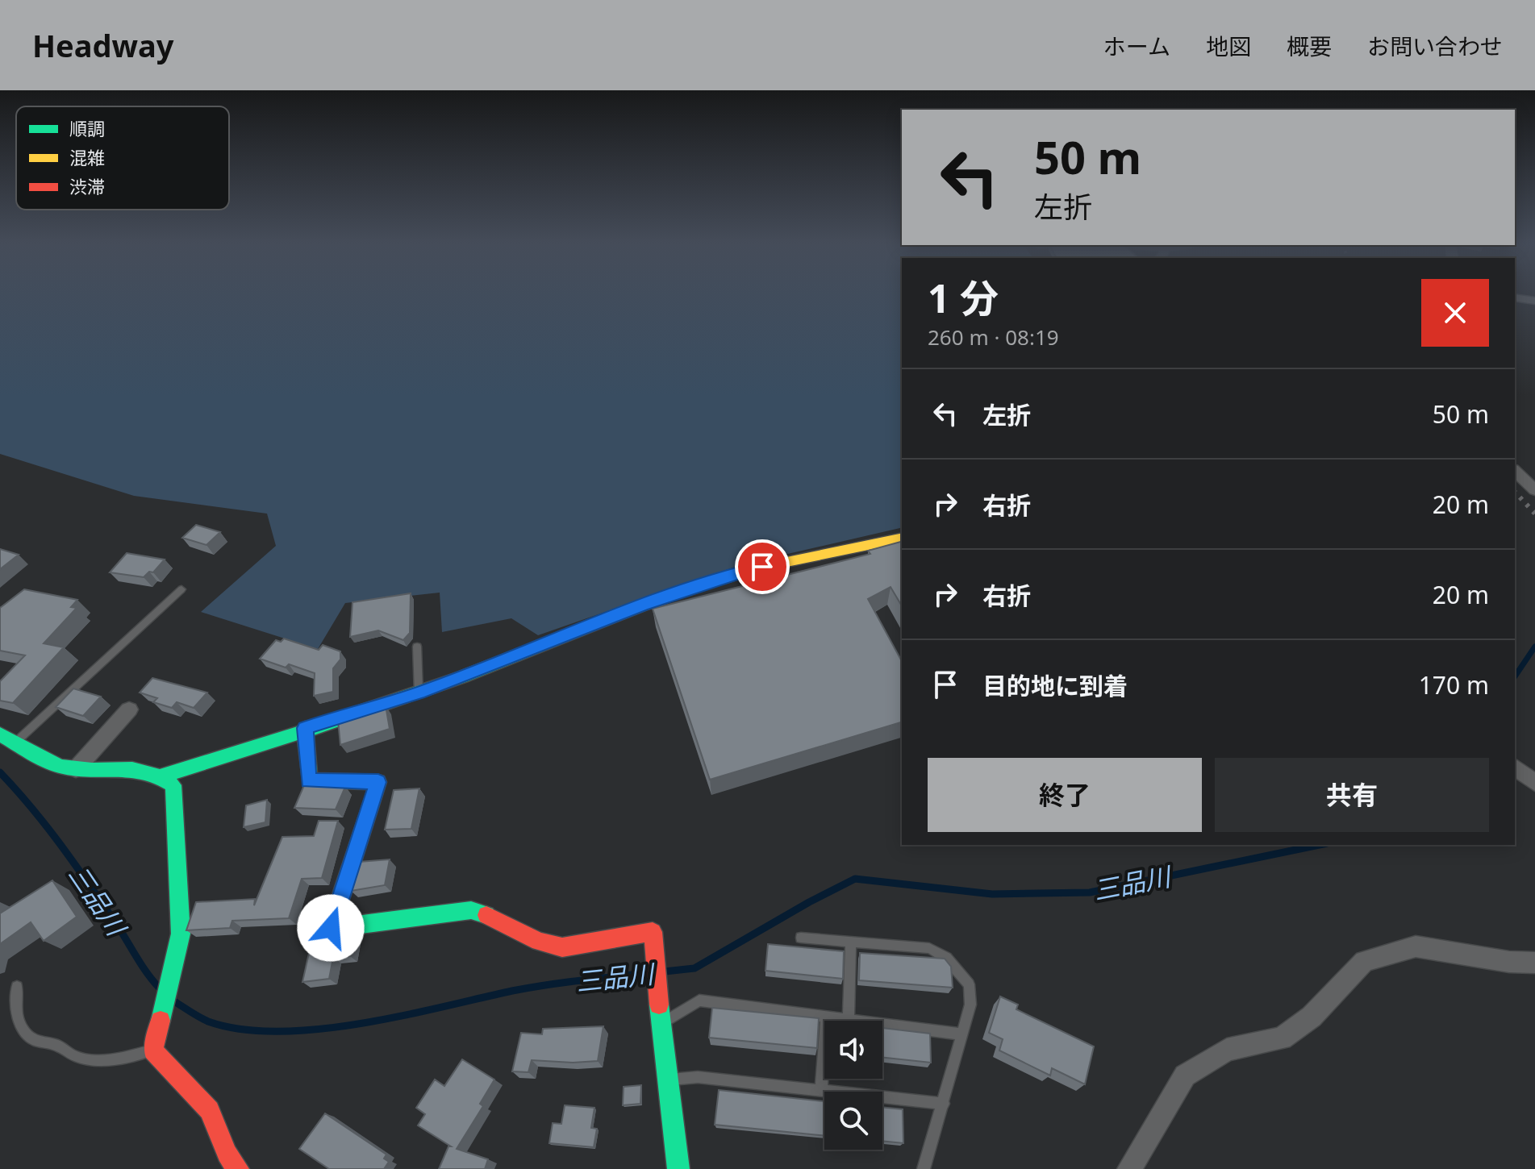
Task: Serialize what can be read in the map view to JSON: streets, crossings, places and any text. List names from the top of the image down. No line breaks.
{"water":["三品川"],"legend":["順調","混雑","渋滞"],"page":{"header":"Headway","nav":["ホーム","地図","概要","お問い合わせ"],"turn":["50 m","左折"],"heading":["1 分","260 m · 08:19"],"list":[{"name":"左折","value":"50 m"},{"name":"右折","value":"20 m"},{"name":"右折","value":"20 m"},{"name":"目的地に到着","value":"170 m"}],"buttons":["終了","共有"]}}
